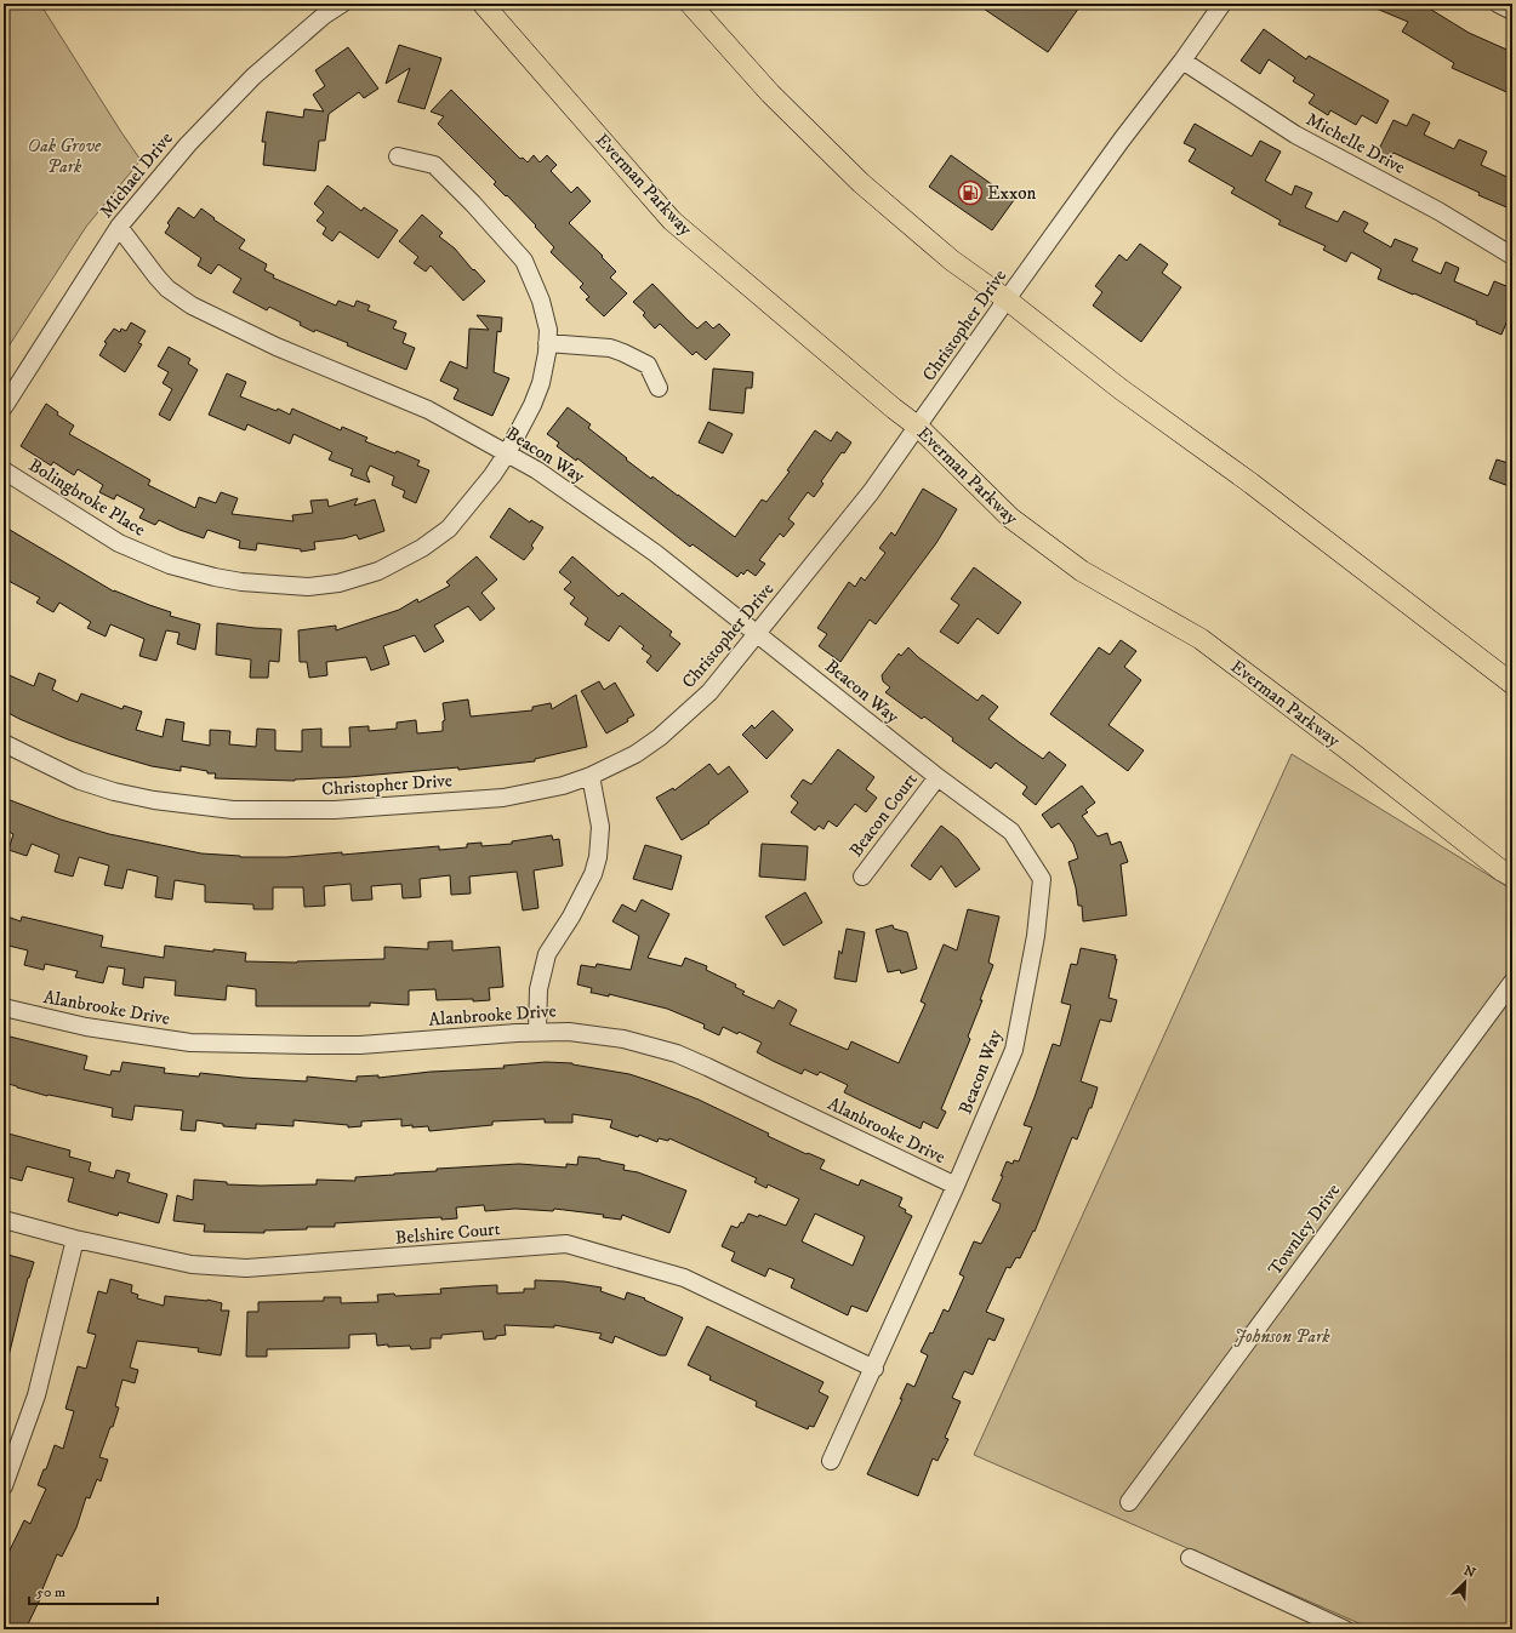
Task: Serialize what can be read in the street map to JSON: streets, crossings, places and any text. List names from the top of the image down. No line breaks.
{"streets":{"main road":["Everman Parkway"],"street":["Michelle Drive","Michael Drive","Christopher Drive","Beacon Way","Bolingbroke Place","Beacon Court","Alanbrooke Drive","Townley Drive","Belshire Court"]},"crossings":[["Michelle Drive","Christopher Drive"],["Michael Drive","Beacon Way"],["Everman Parkway","Christopher Drive"],["Christopher Drive","Beacon Way"],["Beacon Way","Bolingbroke Place"],["Beacon Way","Beacon Court"],["Beacon Way","Alanbrooke Drive"],["Beacon Way","Belshire Court"]],"parks":["Oak Grove Park","Johnson Park"],"places":{"fuel station":["Exxon"]},"scale_bar":"50 m","north":"top right"}
